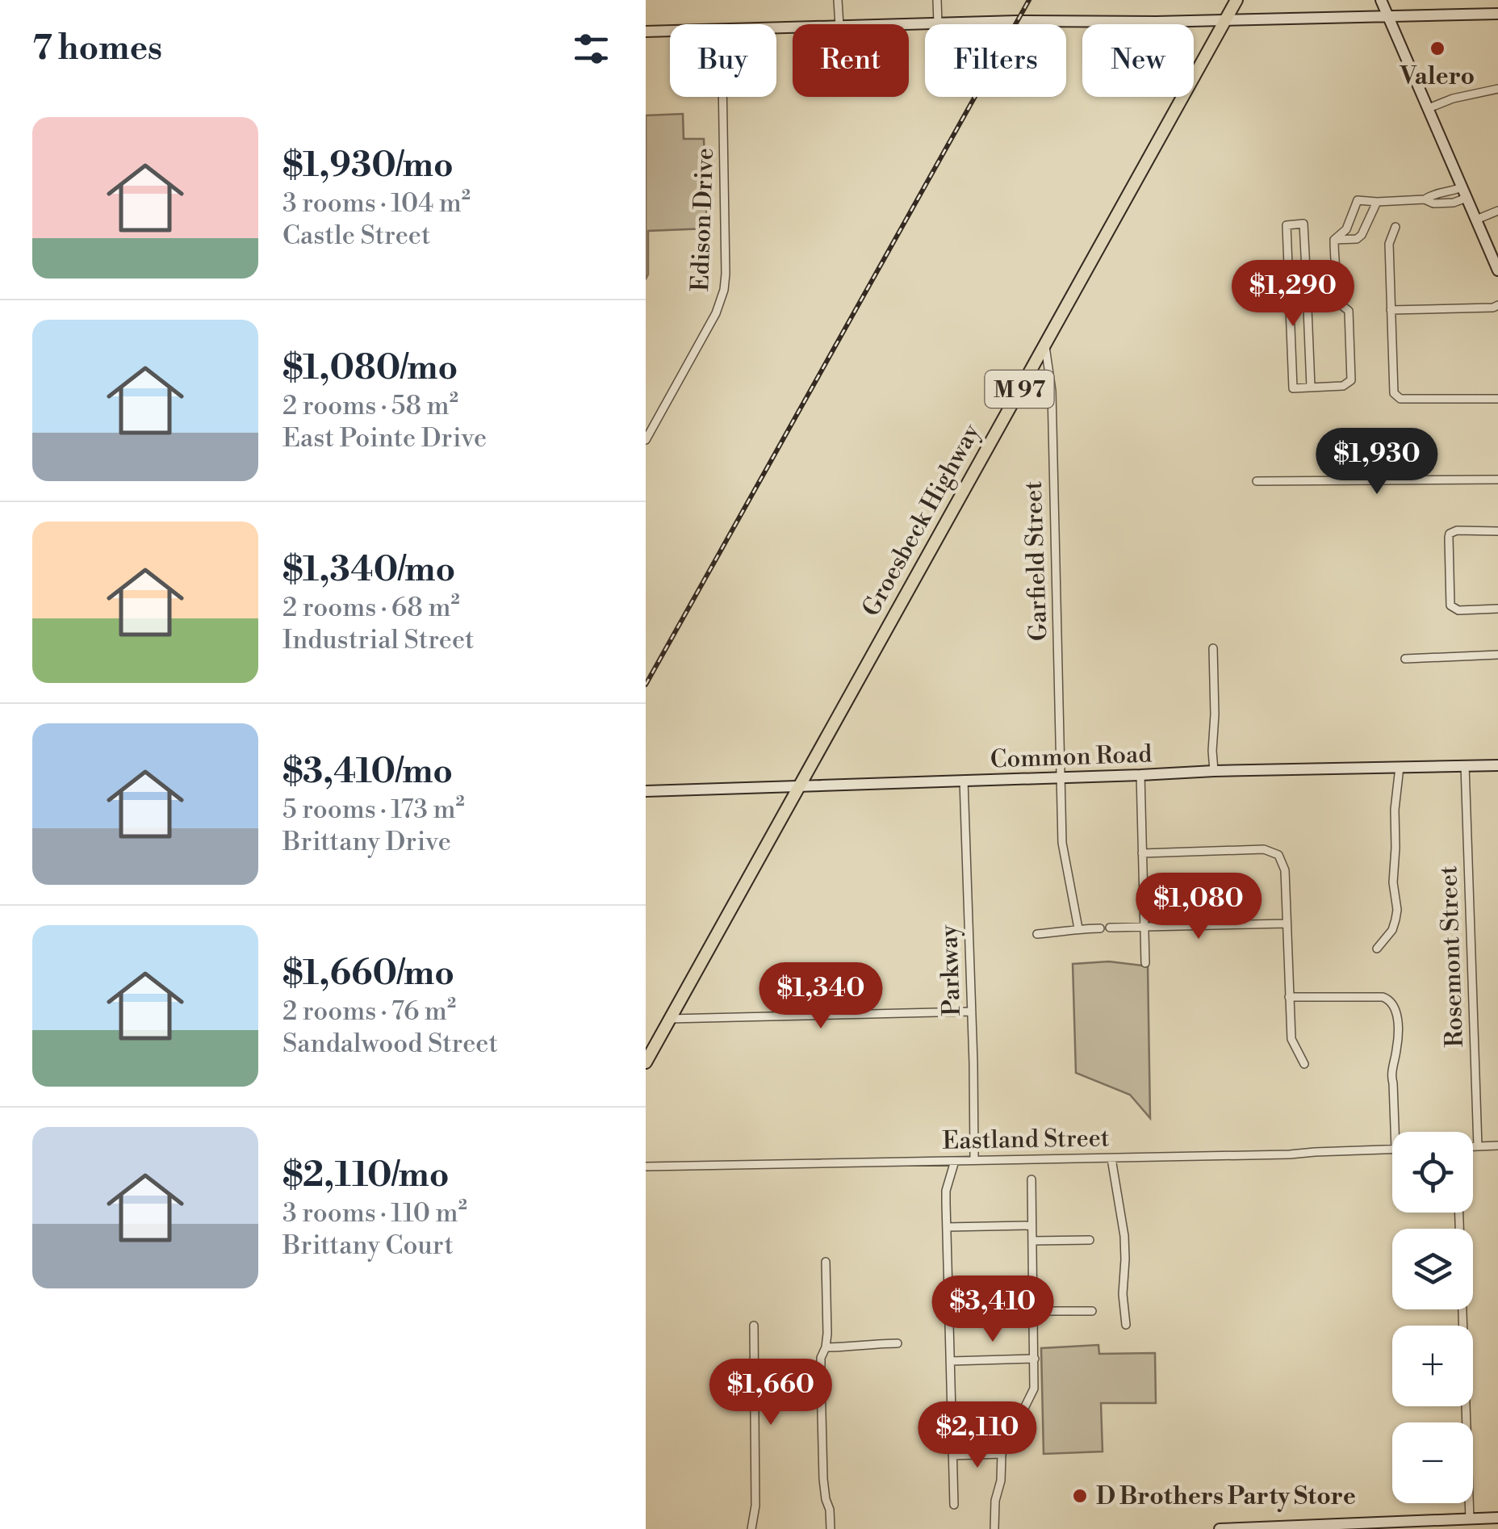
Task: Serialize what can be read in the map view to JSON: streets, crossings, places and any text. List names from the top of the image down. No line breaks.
{"streets":{"main road":["M 97","Groesbeck Highway","Common Road"],"street":["Edison Drive","Garfield Street","Rosemont Street","Parkway","Eastland Street"]},"crossings":[["Groesbeck Highway","Garfield Street"],["Groesbeck Highway","Common Road"],["Garfield Street","Common Road"],["Common Road","Rosemont Street"],["Common Road","Parkway"],["Parkway","Eastland Street"]],"places":["Valero","D Brothers Party Store"],"page":{"heading":"7 homes","chip":["Buy","Rent","Filters","New"],"list":[{"name":"$1,930/mo","note":"3 rooms · 104 m² · Castle Street"},{"name":"$1,080/mo","note":"2 rooms · 58 m² · East Pointe Drive"},{"name":"$1,340/mo","note":"2 rooms · 68 m² · Industrial Street"},{"name":"$3,410/mo","note":"5 rooms · 173 m² · Brittany Drive"},{"name":"$1,660/mo","note":"2 rooms · 76 m² · Sandalwood Street"},{"name":"$2,110/mo","note":"3 rooms · 110 m² · Brittany Court"}],"price":["$1,290","$1,930","$1,080","$1,340","$3,410","$1,660","$2,110"],"map_buttons":["+","−"]}}
